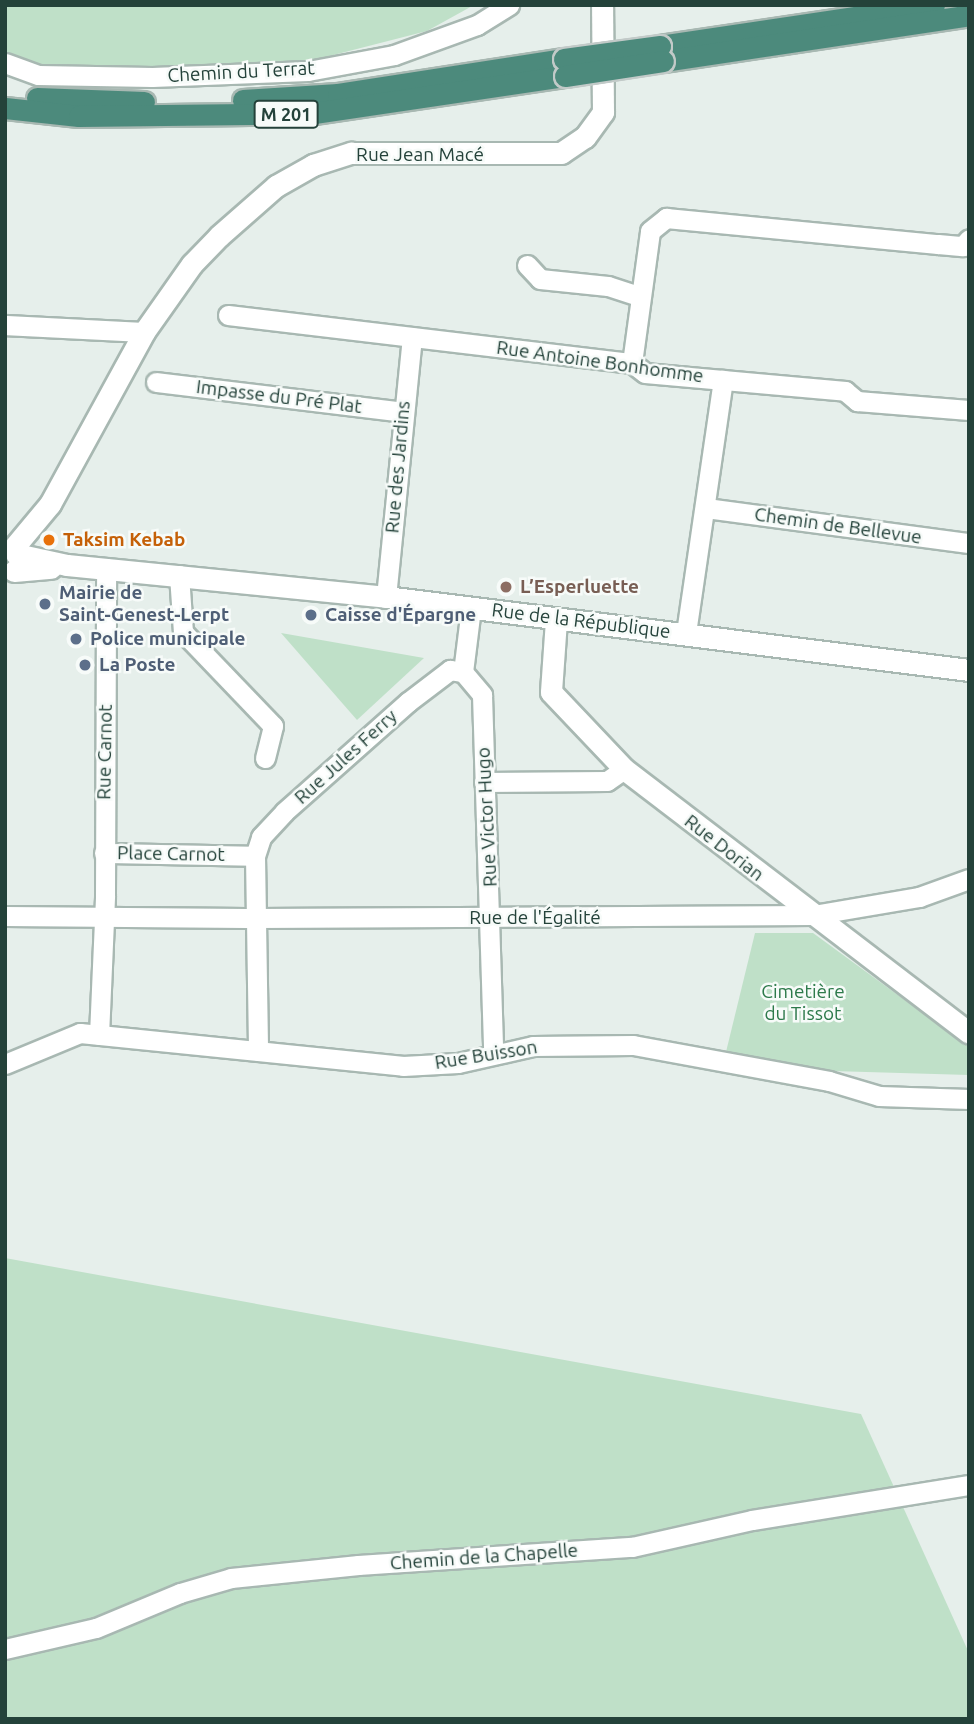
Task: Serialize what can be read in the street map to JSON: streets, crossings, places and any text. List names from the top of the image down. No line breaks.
{"streets":{"highway":["M 201"],"main road":["Rue Jean Macé","Rue de la République","Rue Dorian"],"street":["Chemin du Terrat","Rue Antoine Bonhomme","Impasse du Pré Plat","Rue des Jardins","Chemin de Bellevue","Rue Carnot","Rue Jules Ferry","Rue Victor Hugo","Place Carnot","Rue de l'Égalité","Rue Buisson","Chemin de la Chapelle"]},"crossings":[["Rue Jean Macé","Rue de la République"],["Rue Antoine Bonhomme","Rue des Jardins"],["Impasse du Pré Plat","Rue des Jardins"],["Rue des Jardins","Rue de la République"],["Rue de la République","Rue Carnot"],["Rue de la République","Rue Dorian"],["Rue Carnot","Place Carnot"],["Rue Jules Ferry","Rue Victor Hugo"],["Rue Jules Ferry","Place Carnot"],["Rue Victor Hugo","Rue de l'Égalité"],["Rue Victor Hugo","Rue Buisson"],["Rue Dorian","Rue de l'Égalité"],["Place Carnot","Rue Buisson"]],"parks":["Cimetière du Tissot"],"places":["Taksim Kebab","L’Esperluette","Mairie de Saint-Genest-Lerpt","Caisse d'Épargne","Police municipale","La Poste"]}
